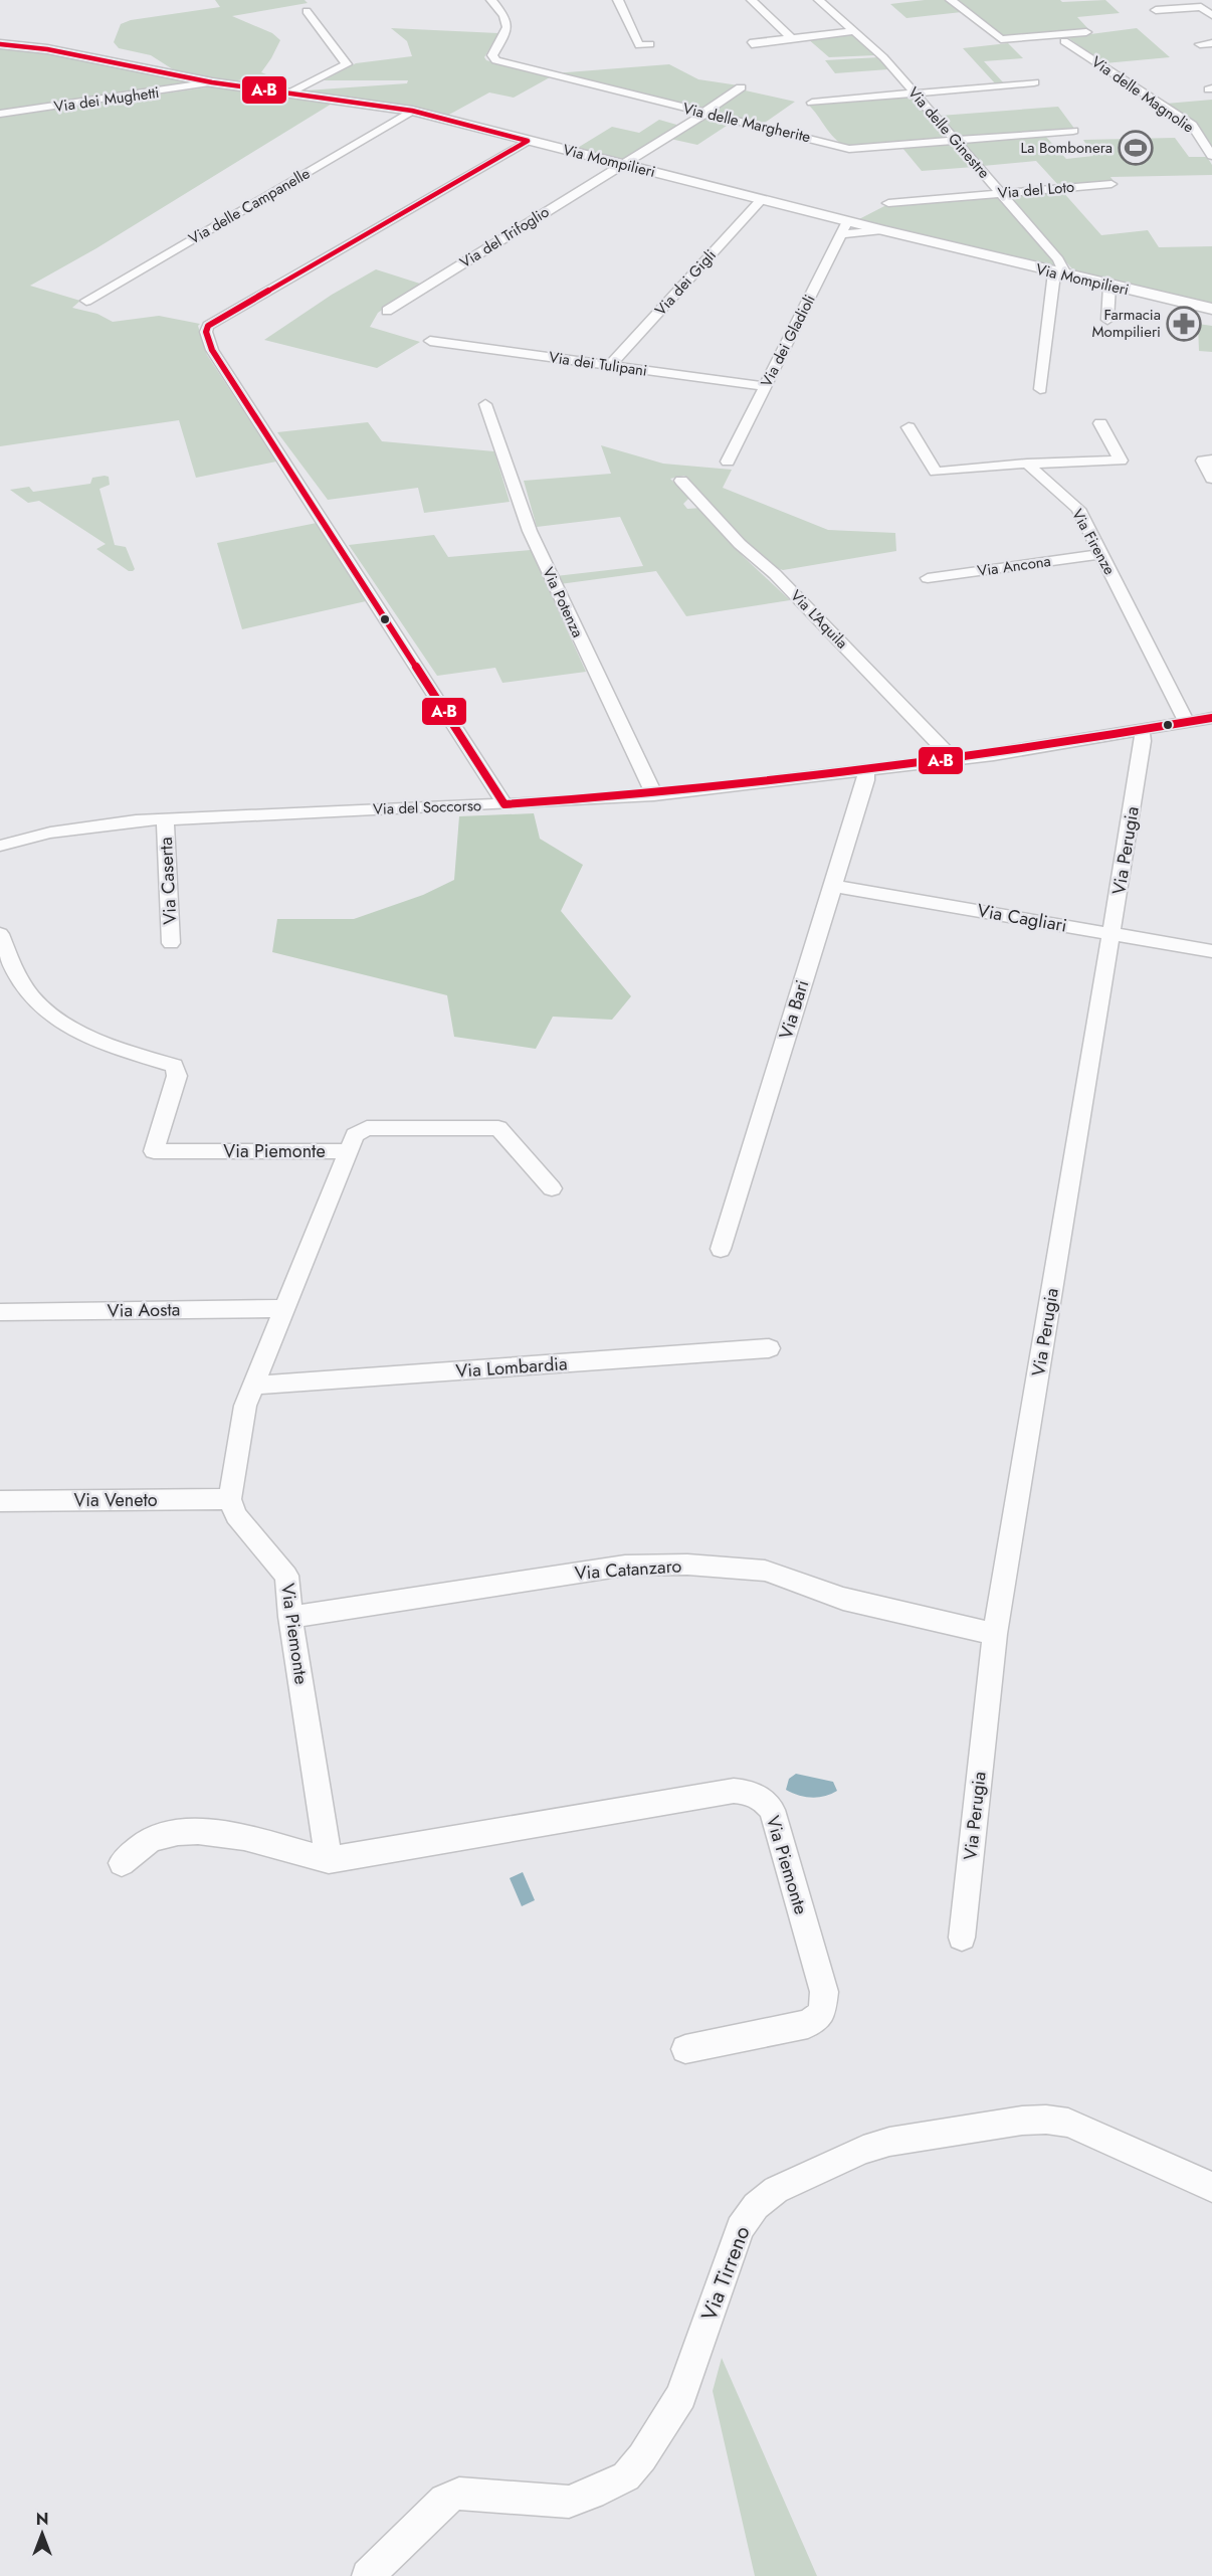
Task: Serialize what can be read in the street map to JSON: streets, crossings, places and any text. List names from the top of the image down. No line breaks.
{"streets":{"street":["Via delle Magnolie","Via dei Mughetti","Via delle Margherite","Via delle Ginestre","Via Mompilieri","Via del Loto","Via delle Campanelle","Via del Trifoglio","Via dei Gigli","Via dei Gladioli","Via dei Tulipani","Via Firenze","Via Ancona","Via Potenza","Via L'Aquila","Via del Soccorso","Via Perugia","Via Caserta","Via Cagliari","Via Bari","Via Piemonte","Via Aosta","Via Lombardia","Via Veneto","Via Catanzaro","Via Tirreno"]},"crossings":[["Via dei Mughetti","Via Mompilieri"],["Via delle Margherite","Via delle Ginestre"],["Via delle Margherite","Via del Trifoglio"],["Via delle Ginestre","Via Mompilieri"],["Via delle Ginestre","Via del Loto"],["Via Mompilieri","Via delle Campanelle"],["Via Mompilieri","Via del Trifoglio"],["Via Mompilieri","Via dei Gigli"],["Via Mompilieri","Via dei Gladioli"],["Via dei Gigli","Via dei Tulipani"],["Via dei Gladioli","Via dei Tulipani"],["Via Firenze","Via Ancona"],["Via Firenze","Via del Soccorso"],["Via Potenza","Via del Soccorso"],["Via L'Aquila","Via del Soccorso"],["Via del Soccorso","Via Perugia"],["Via del Soccorso","Via Caserta"],["Via del Soccorso","Via Bari"],["Via Perugia","Via Cagliari"],["Via Perugia","Via Catanzaro"],["Via Cagliari","Via Bari"],["Via Piemonte","Via Aosta"],["Via Piemonte","Via Lombardia"],["Via Piemonte","Via Veneto"],["Via Piemonte","Via Catanzaro"]],"places":{"sports":["La Bombonera"],"pharmacy":["Farmacia Mompilieri"]},"lines":["transit line A-B"],"north":"top"}
